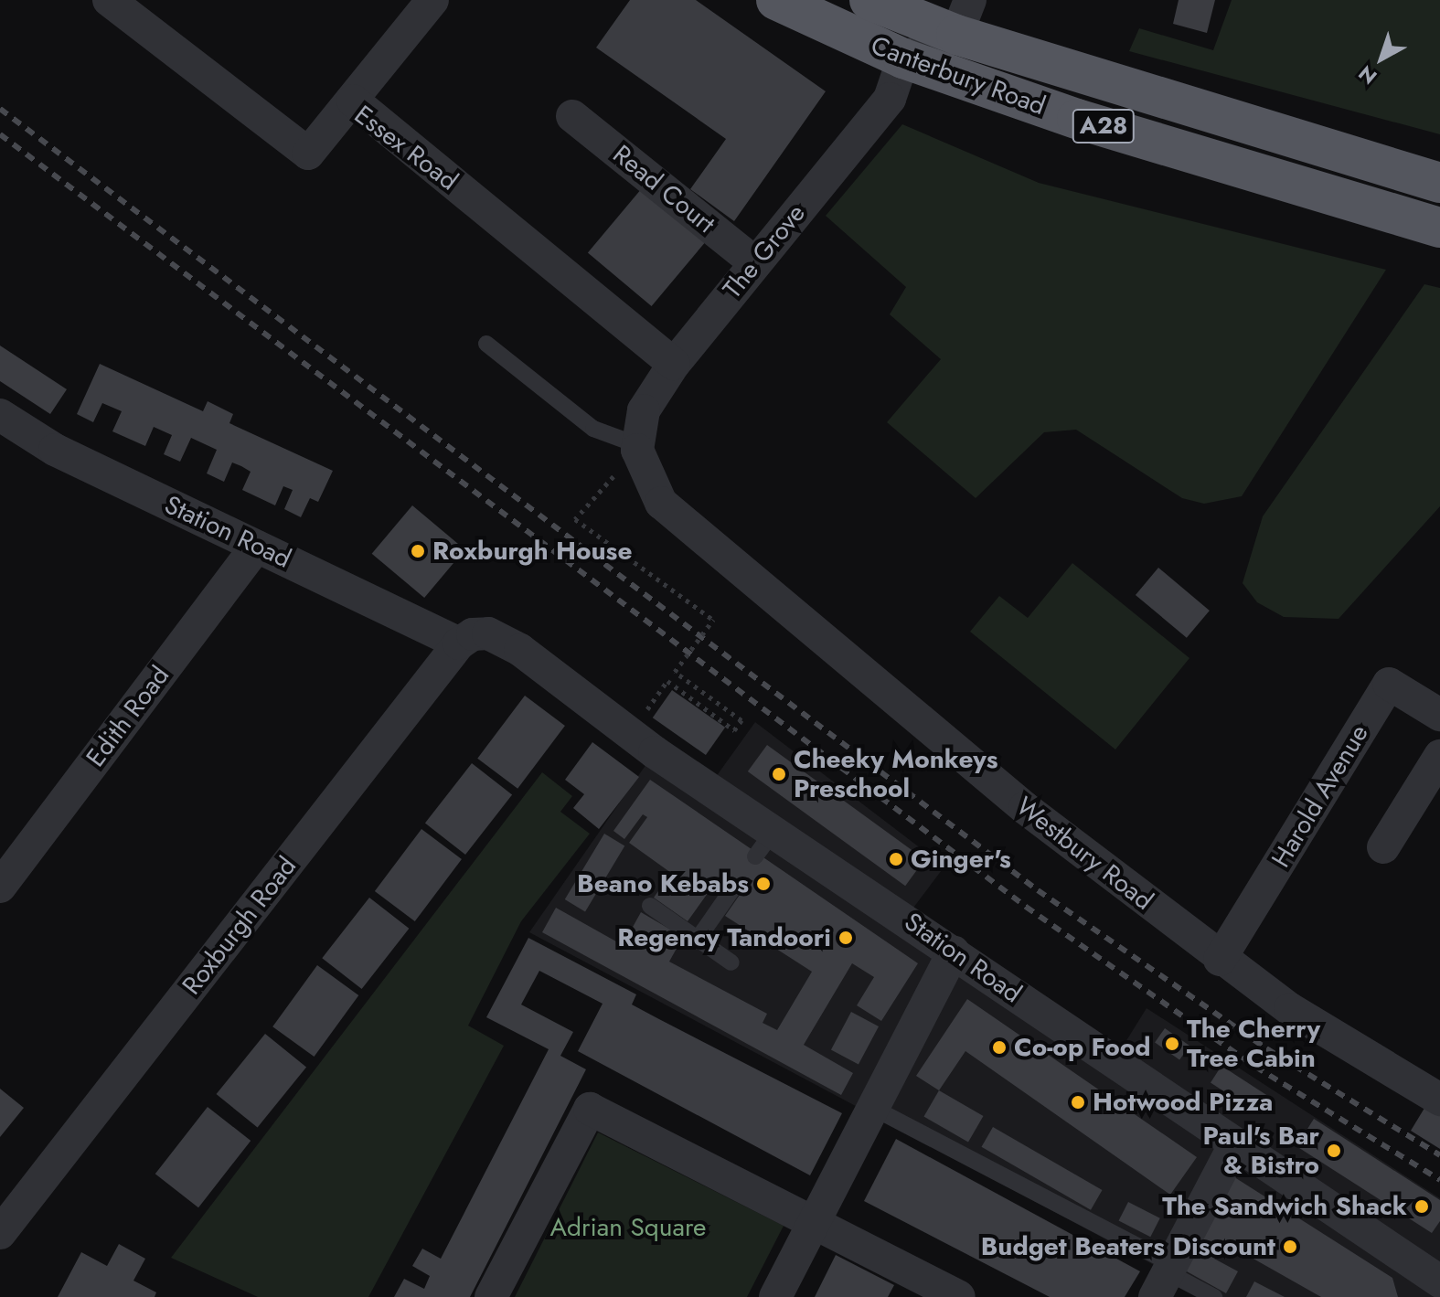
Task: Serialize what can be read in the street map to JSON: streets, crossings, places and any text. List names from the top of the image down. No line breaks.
{"streets":{"highway":["Canterbury Road","A28"],"street":["Essex Road","Read Court","The Grove","Station Road","Edith Road","Harold Avenue","Westbury Road","Roxburgh Road"]},"crossings":[["Canterbury Road","The Grove"],["Essex Road","The Grove"],["Read Court","The Grove"],["The Grove","Westbury Road"],["Station Road","Edith Road"],["Station Road","Roxburgh Road"],["Harold Avenue","Westbury Road"]],"parks":["Adrian Square"],"places":["Roxburgh House","Cheeky Monkeys Preschool","Ginger's","Beano Kebabs","Regency Tandoori","The Cherry Tree Cabin","Co-op Food","Hotwood Pizza","Paul's Bar & Bistro","The Sandwich Shack","Budget Beaters Discount"],"north":"bottom left"}
